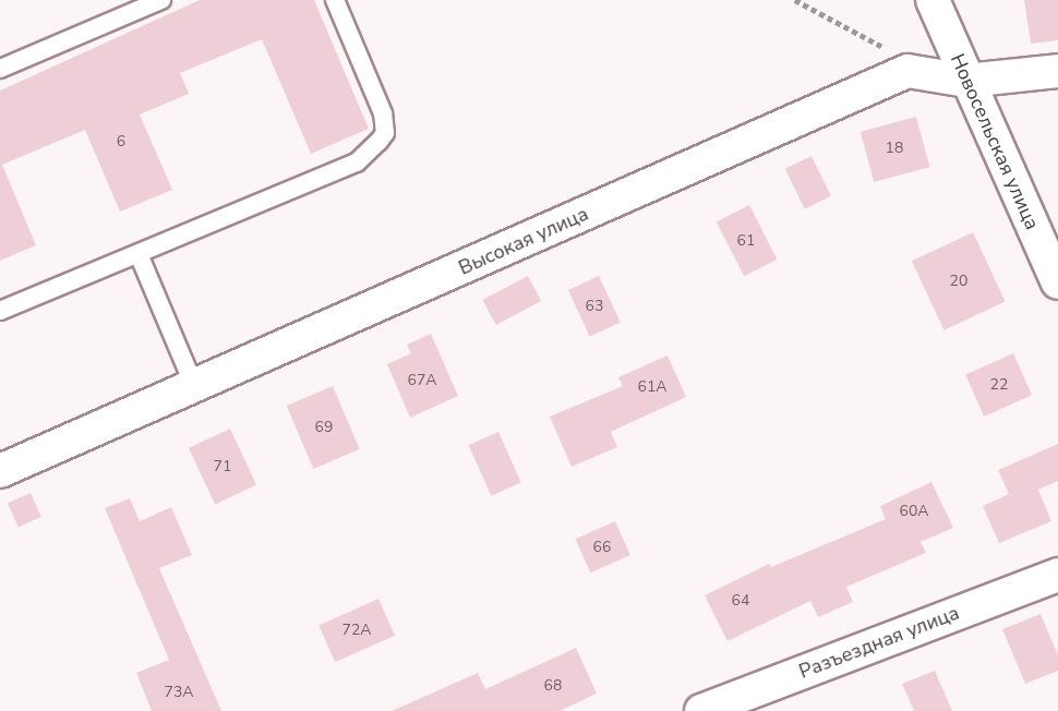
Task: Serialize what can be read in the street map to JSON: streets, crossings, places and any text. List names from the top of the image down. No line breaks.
{"streets":{"street":["Новосельская улица","Высокая улица","Разъездная улица"]},"house_numbers":["6","18","61","20","63","67А","22","61А","69","71","60А","66","64","72А","68","73А"]}
